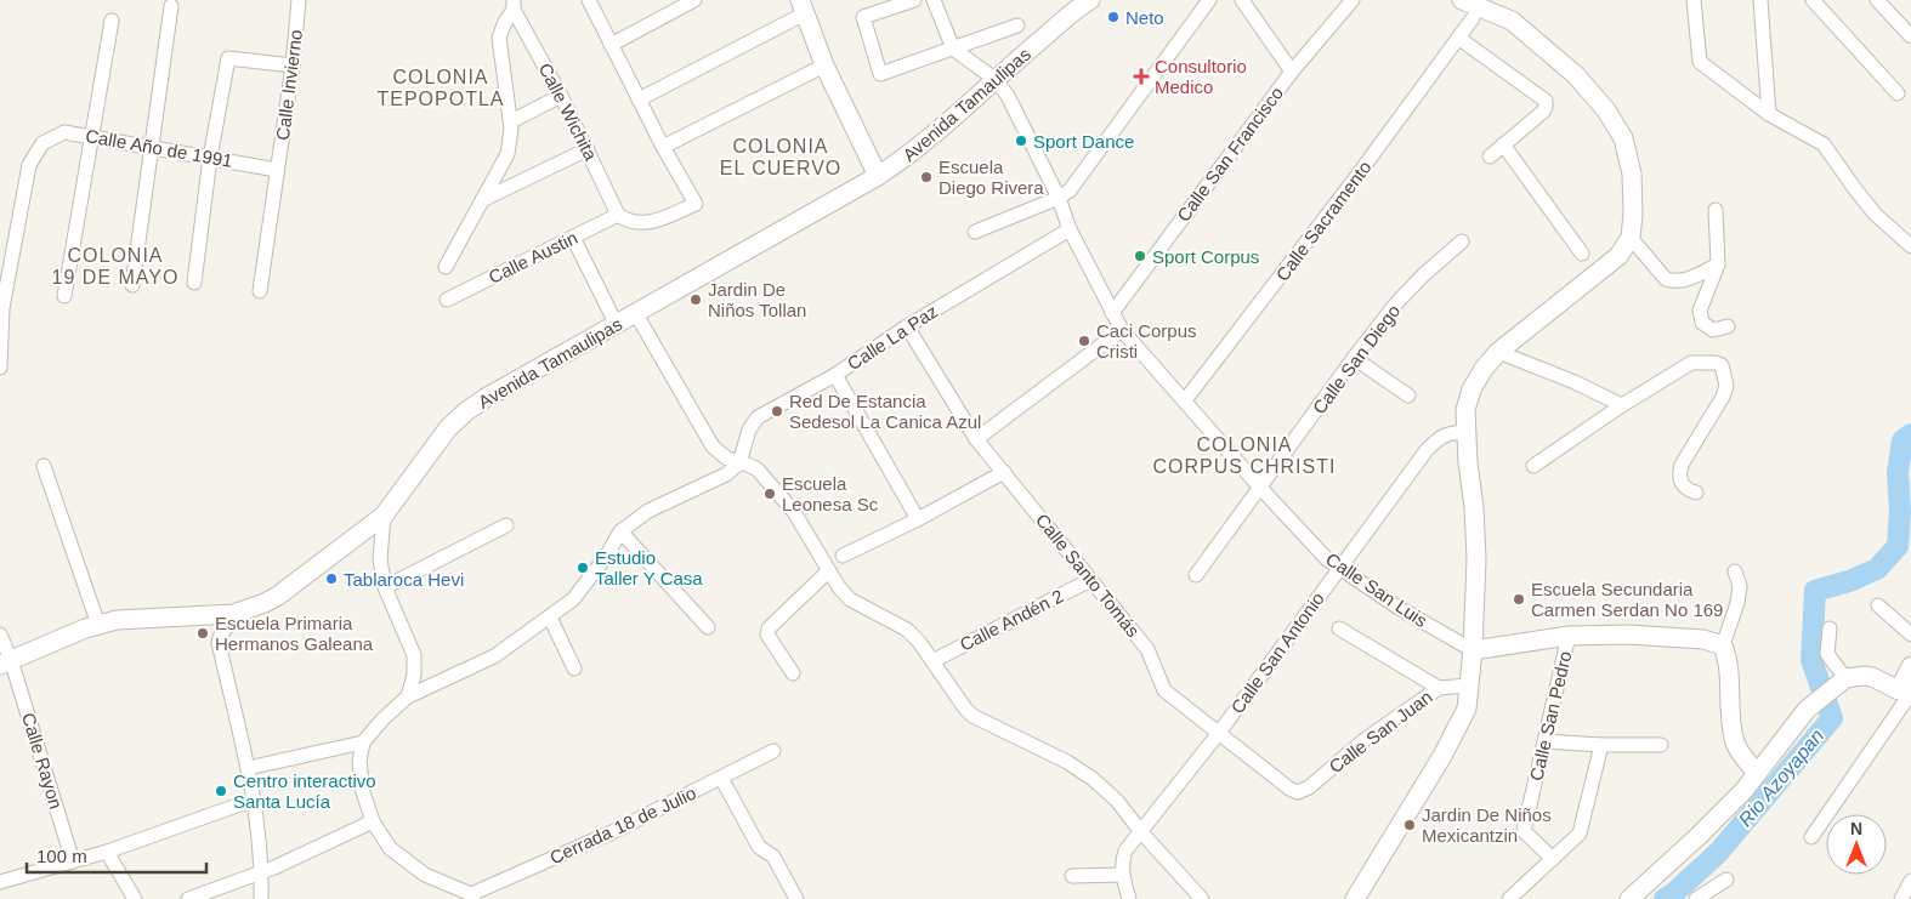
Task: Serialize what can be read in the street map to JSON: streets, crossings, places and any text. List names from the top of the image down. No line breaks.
{"streets":{"street":["Calle Invierno","Avenida Tamaulipas","Calle Wichita","Calle Año de 1991","Calle San Francisco","Calle Sacramento","Calle Austin","Calle La Paz","Calle San Diego","Calle Santo Tomás","Calle San Luis","Calle Andén 2","Calle San Antonio","Calle San Pedro","Calle San Juan","Calle Rayon","Cerrada 18 de Julio"]},"crossings":[["Calle Invierno","Calle Año de 1991"],["Avenida Tamaulipas","Calle San Luis"],["Avenida Tamaulipas","Calle Rayon"],["Calle Wichita","Calle Austin"],["Calle San Francisco","Calle San Luis"],["Calle Sacramento","Calle San Luis"],["Calle La Paz","Calle Santo Tomás"],["Calle La Paz","Calle San Luis"],["Calle San Diego","Calle San Luis"],["Calle Santo Tomás","Calle Andén 2"],["Calle Santo Tomás","Calle San Antonio"],["Calle Santo Tomás","Calle San Juan"],["Calle San Luis","Calle San Antonio"]],"districts":["COLONIA TEPOPOTLA","COLONIA EL CUERVO","COLONIA 19 DE MAYO","COLONIA CORPUS CHRISTI"],"water":["Rio Azoyapan"],"places":{"other":["Neto","Sport Dance","Escuela Diego Rivera","Sport Corpus","Jardin De Niños Tollan","Caci Corpus Cristi","Red De Estancia Sedesol La Canica Azul","Escuela Leonesa Sc","Estudio Taller Y Casa","Tablaroca Hevi","Escuela Secundaria Carmen Serdan No 169","Escuela Primaria Hermanos Galeana","Centro interactivo Santa Lucía","Jardin De Niños Mexicantzin"],"health":["Consultorio Medico"]},"scale_bar":"100 m","north":"top"}
